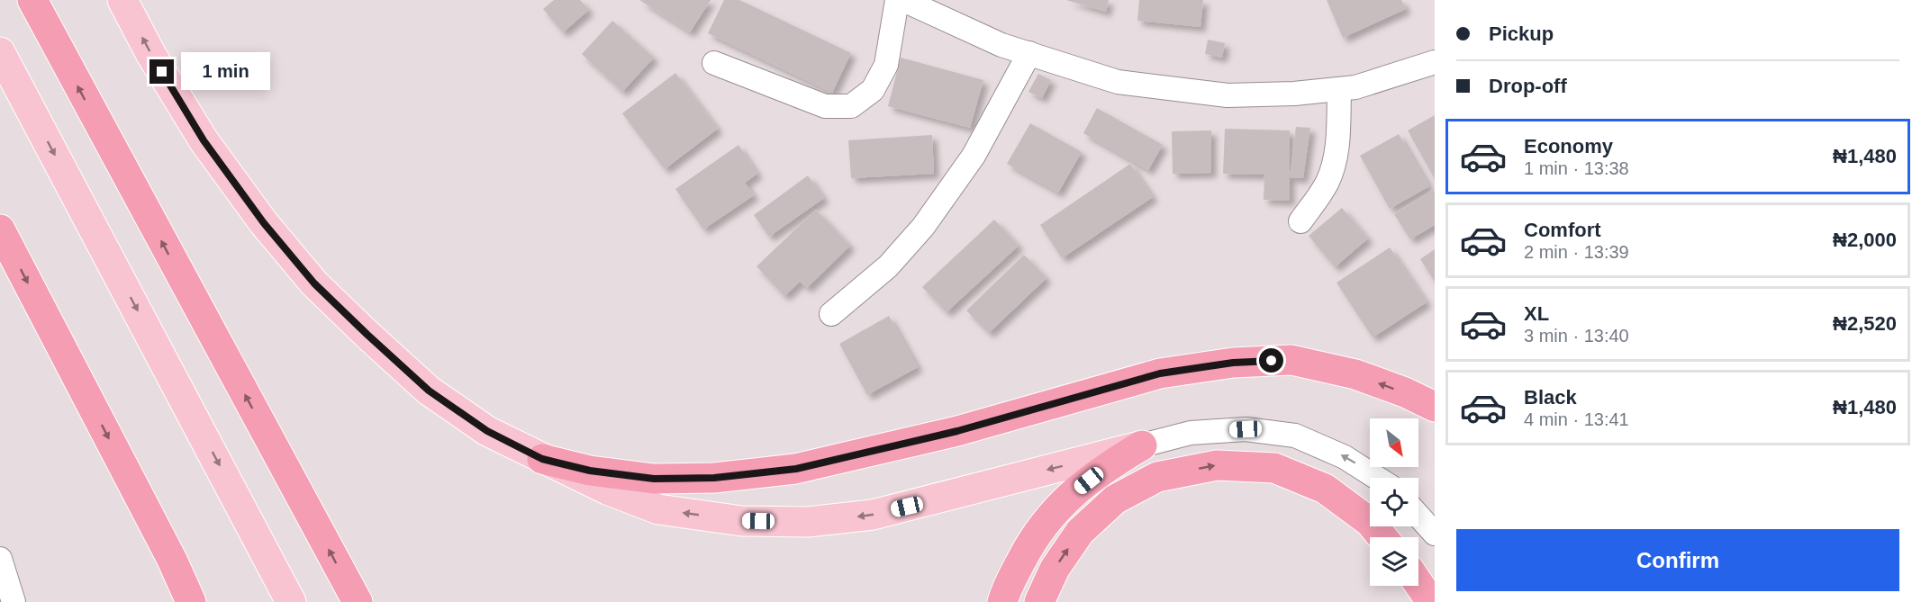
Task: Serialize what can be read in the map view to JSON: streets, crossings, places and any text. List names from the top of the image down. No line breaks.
{"north":"bottom right","page":{"banner":["Pickup","Drop-off"],"bubble":"1 min","list":[{"name":"Economy","note":"1 min · 13:38","value":"₦1,480"},{"name":"Comfort","note":"2 min · 13:39","value":"₦2,000"},{"name":"XL","note":"3 min · 13:40","value":"₦2,520"},{"name":"Black","note":"4 min · 13:41","value":"₦1,480"}],"buttons":"Confirm"}}
